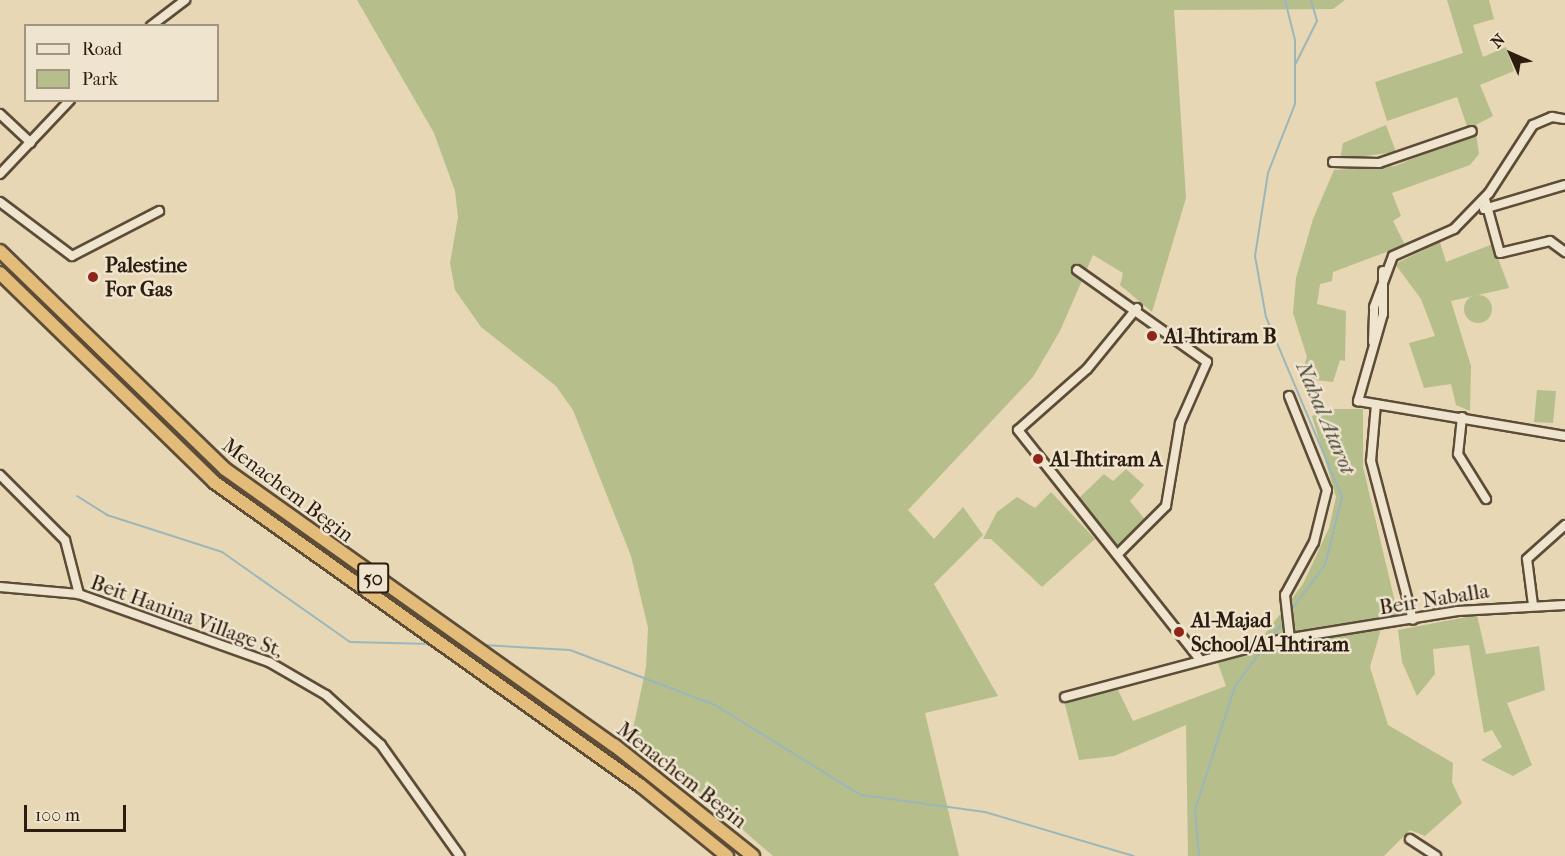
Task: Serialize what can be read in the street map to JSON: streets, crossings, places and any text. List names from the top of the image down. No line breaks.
{"streets":{"highway":["Menachem Begin","50"],"street":["Beir Naballa","Beit Hanina Village St,"]},"water":["Nahal Atarot"],"places":["Palestine For Gas","Al-Ihtiram B","Al-Ihtiram A","Al-Majad School/Al-Ihtiram"],"legend":["Road","Park"],"scale_bar":"100 m","north":"top left"}
